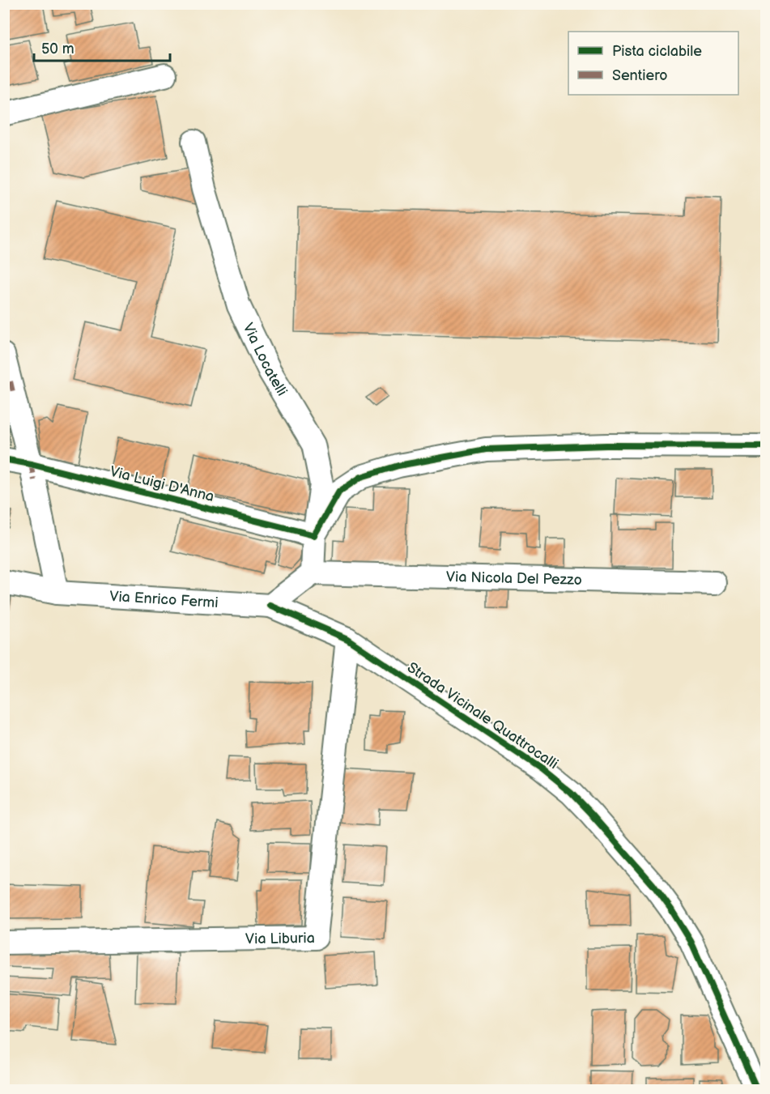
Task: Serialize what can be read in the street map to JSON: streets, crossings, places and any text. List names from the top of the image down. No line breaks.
{"streets":{"street":["Via Locatelli","Via Luigi D'Anna","Via Nicola Del Pezzo","Via Enrico Fermi","Strada Vicinale Quattrocalli","Via Liburia"]},"crossings":[["Via Locatelli","Via Luigi D'Anna"],["Via Locatelli","Via Nicola Del Pezzo"],["Via Enrico Fermi","Strada Vicinale Quattrocalli"],["Strada Vicinale Quattrocalli","Via Liburia"]],"legend":["Pista ciclabile","Sentiero"],"scale_bar":"50 m"}
